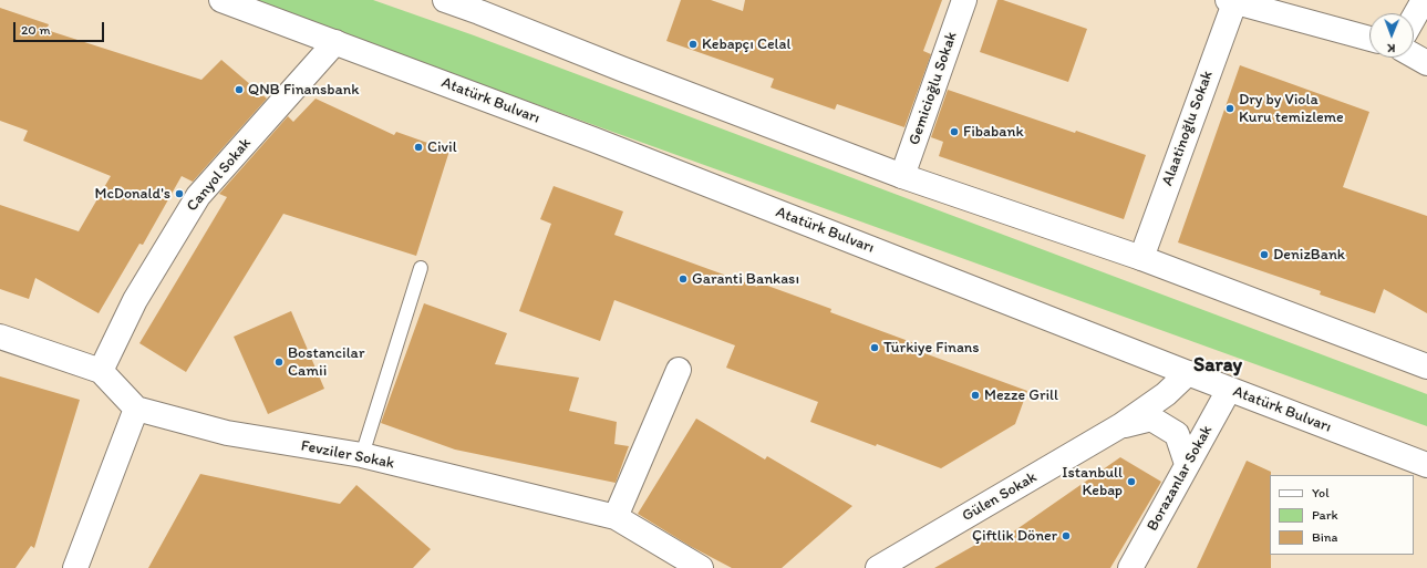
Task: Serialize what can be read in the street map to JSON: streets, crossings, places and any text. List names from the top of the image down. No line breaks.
{"streets":{"street":["Gemicioğlu Sokak","Atatürk Bulvarı","Alaatinoğlu Sokak","Canyol Sokak","Fevziler Sokak","Borazanlar Sokak","Gülen Sokak"]},"crossings":[["Atatürk Bulvarı","Canyol Sokak"],["Atatürk Bulvarı","Borazanlar Sokak"],["Atatürk Bulvarı","Gülen Sokak"],["Borazanlar Sokak","Gülen Sokak"]],"districts":["Saray"],"places":["Kebapçı Celal","QNB Finansbank","Dry by Viola Kuru temizleme","Fibabank","Civil","McDonald's","DenizBank","Garanti Bankası","Türkiye Finans","Bostancilar Camii","Mezze Grill","Istanbull Kebap","Çiftlik Döner"],"legend":["Yol","Park","Bina"],"scale_bar":"20 m","north":"bottom"}
